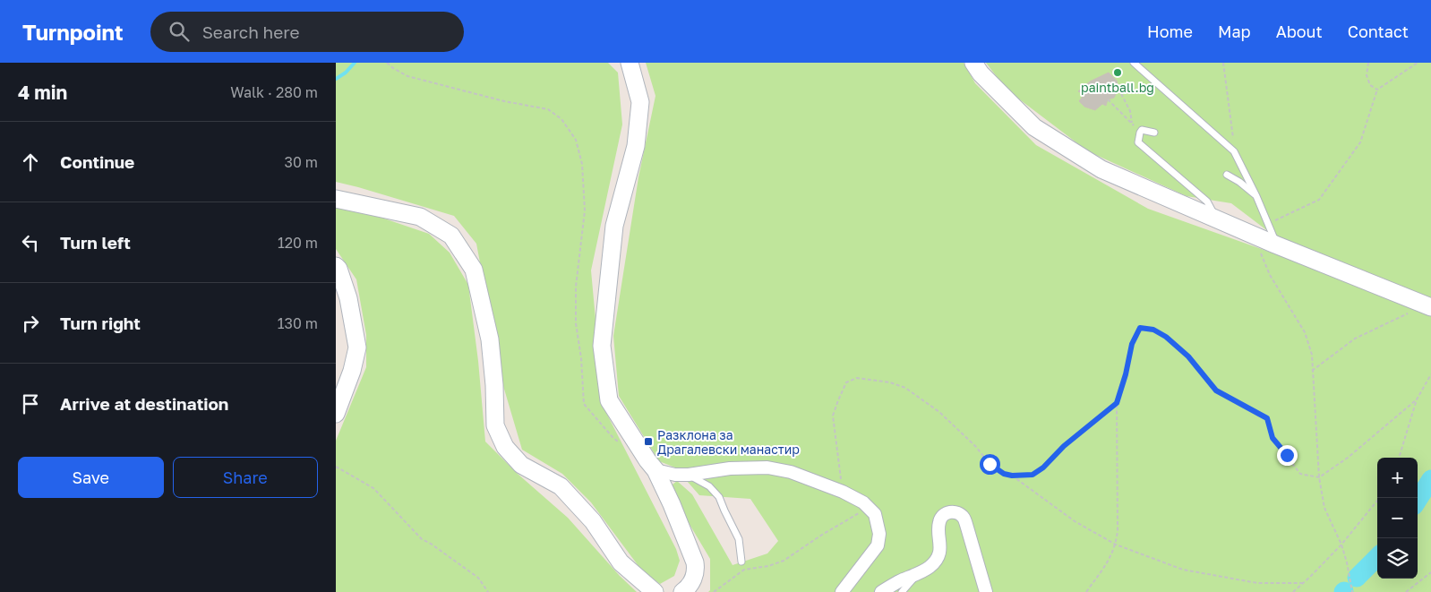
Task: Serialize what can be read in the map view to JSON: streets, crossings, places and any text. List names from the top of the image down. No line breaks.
{"places":{"other":["paintball.bg"],"transit":["Разклона за Драгалевски манастир"]},"page":{"header":"Turnpoint","search":"Search here","nav":["Home","Map","About","Contact"],"heading":["4 min","Walk · 280 m"],"list":[["Continue","30 m"],["Turn left","120 m"],["Turn right","130 m"],"Arrive at destination"],"buttons":["Save","Share"],"map_buttons":["+","−"]}}
